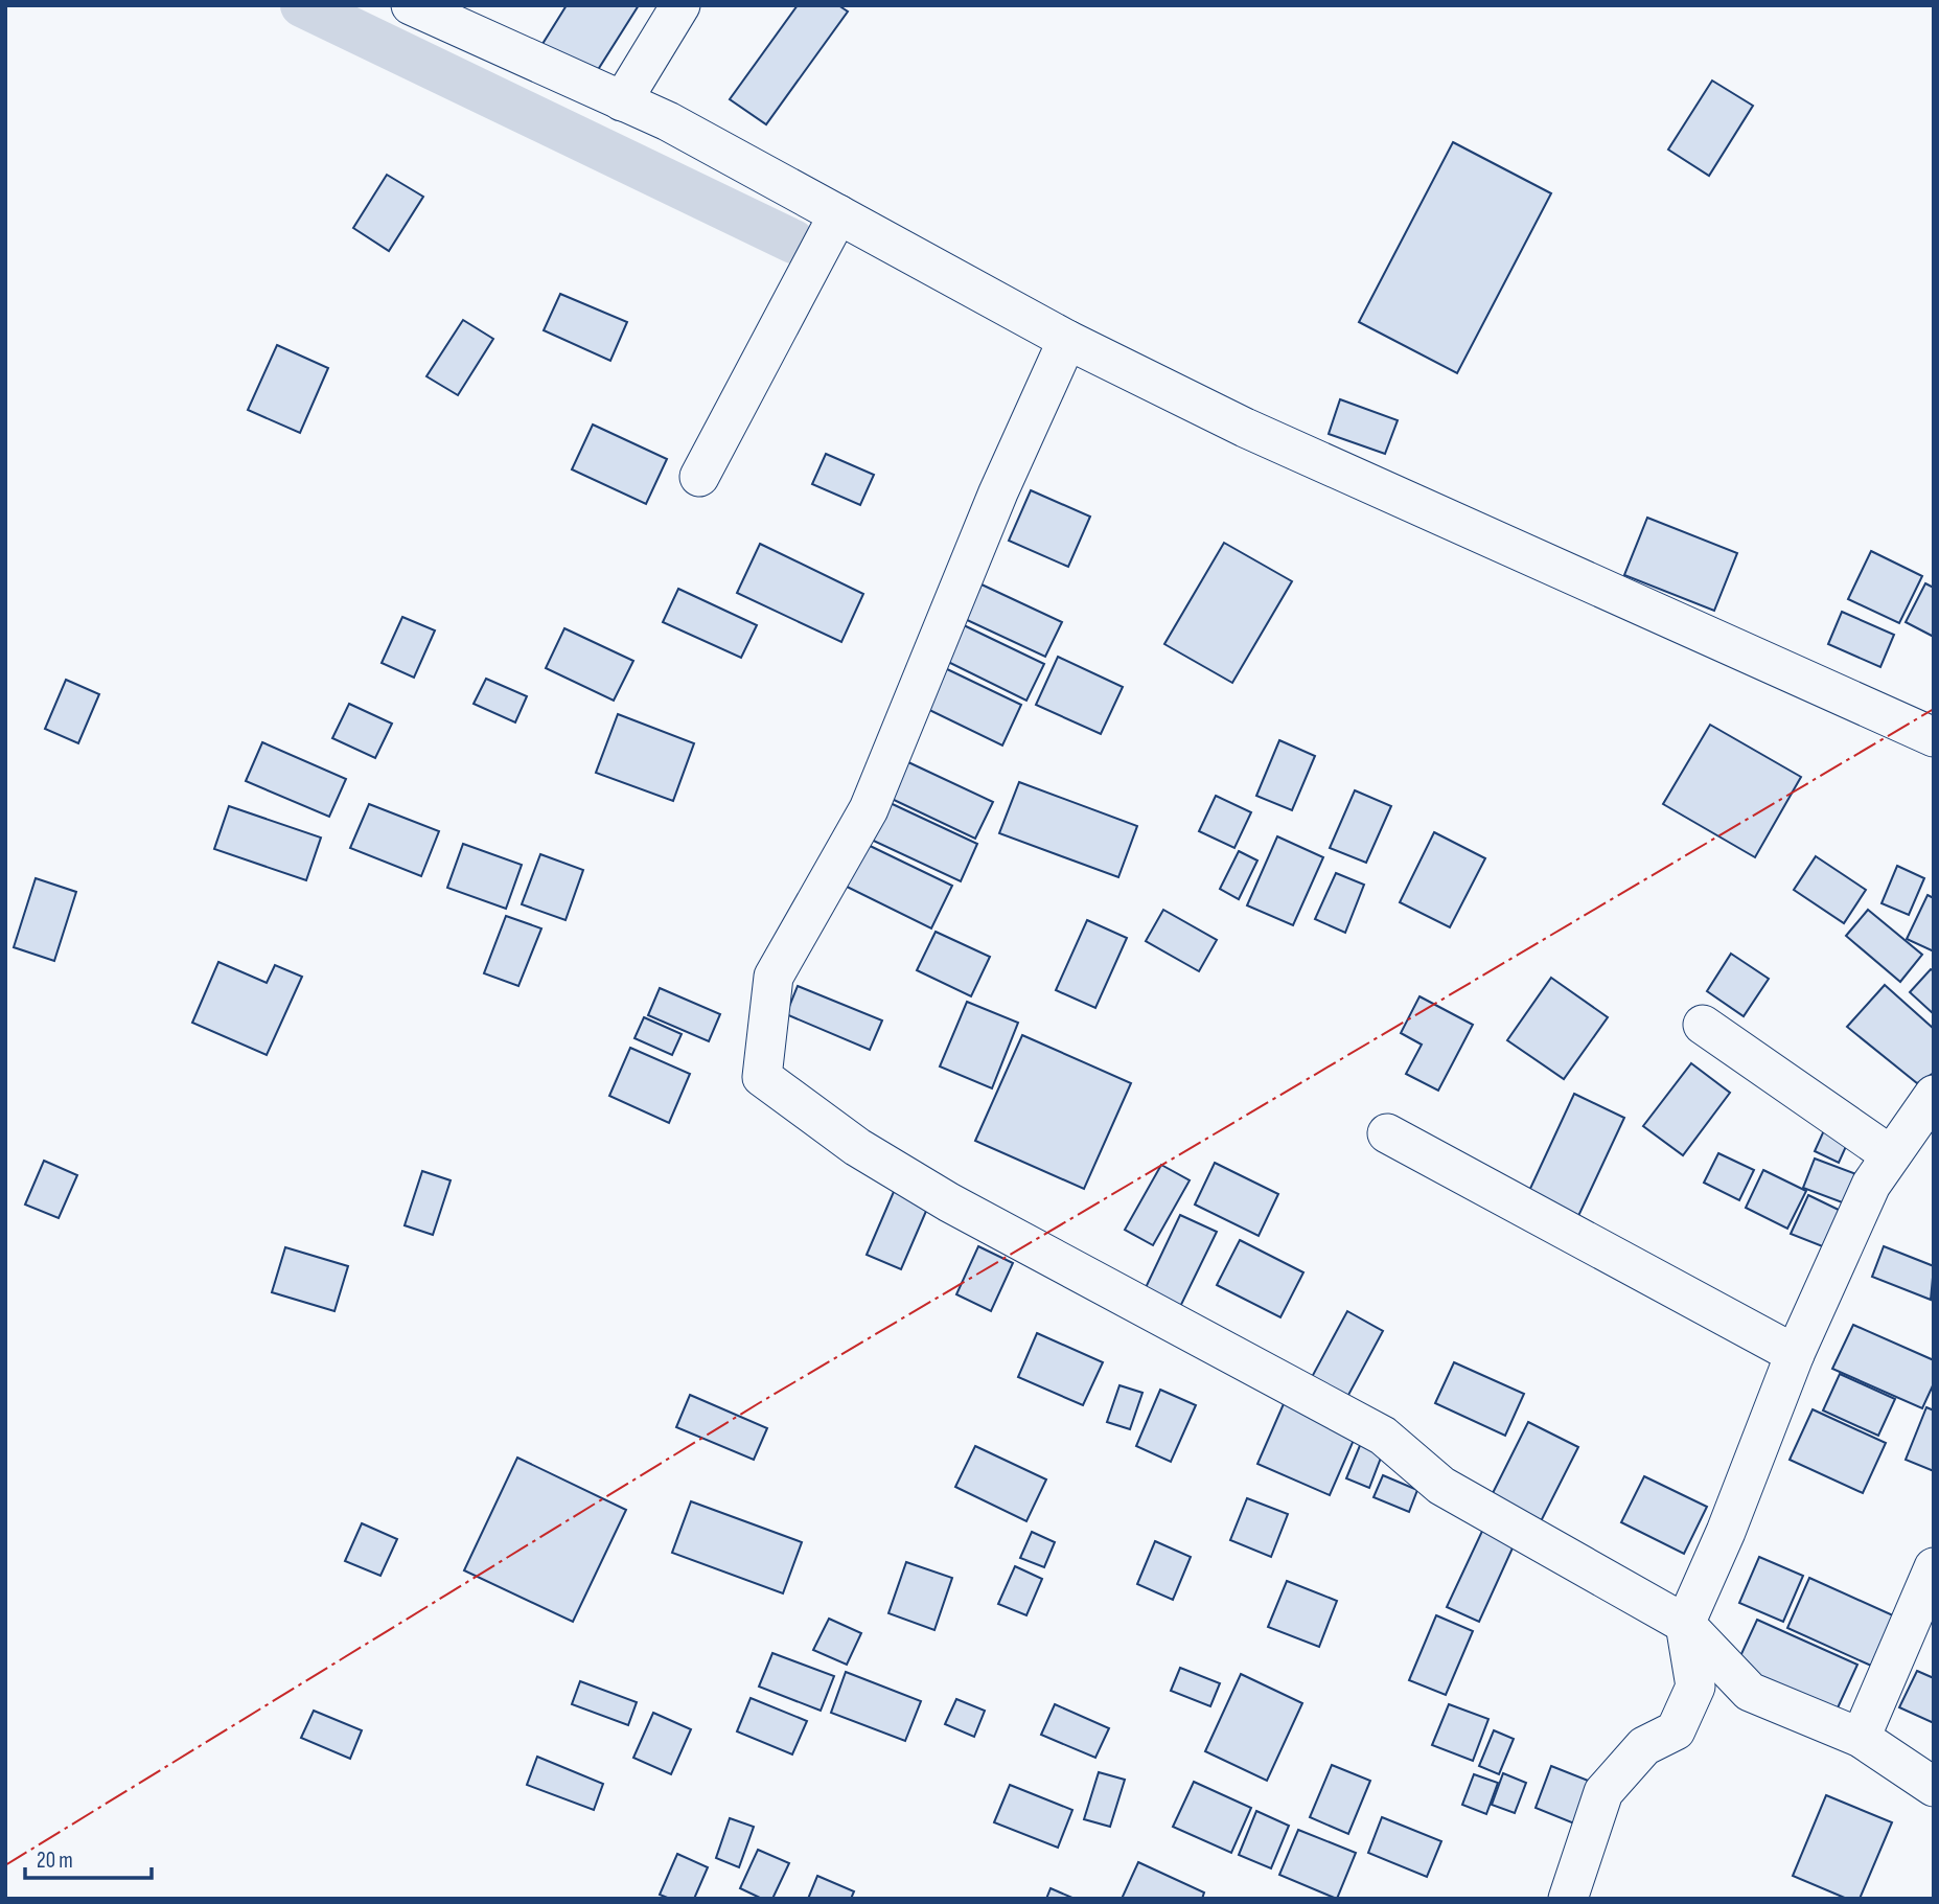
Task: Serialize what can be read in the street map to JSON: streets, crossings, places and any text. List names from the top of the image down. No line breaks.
{"scale_bar":"20 m"}
